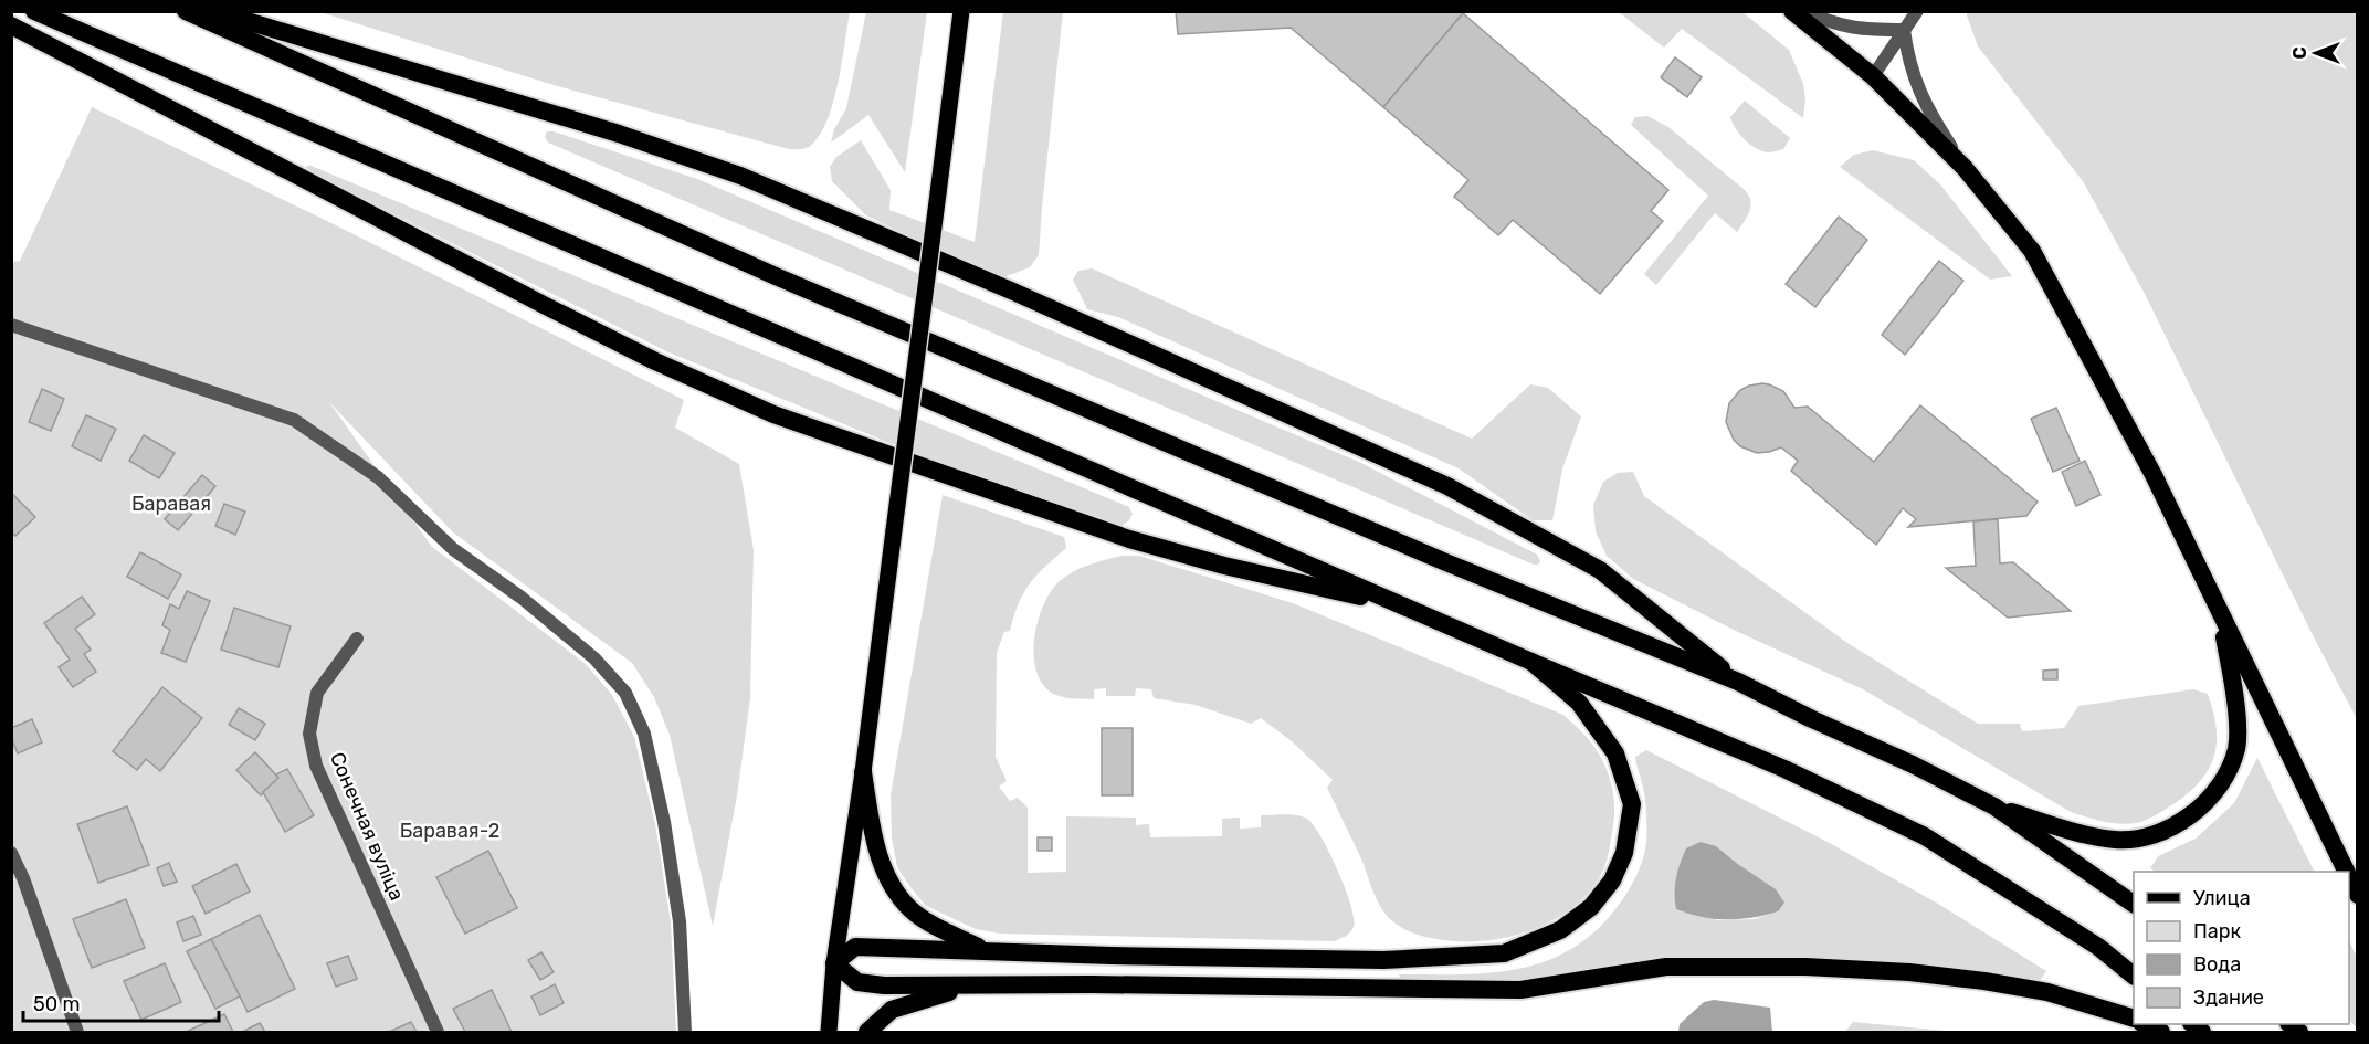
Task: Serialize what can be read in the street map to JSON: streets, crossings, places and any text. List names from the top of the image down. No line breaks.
{"streets":{"street":["Сонечная вуліца"]},"parks":["Баравая","Баравая-2"],"legend":["Улица","Парк","Вода","Здание"],"scale_bar":"50 m","north":"left"}
